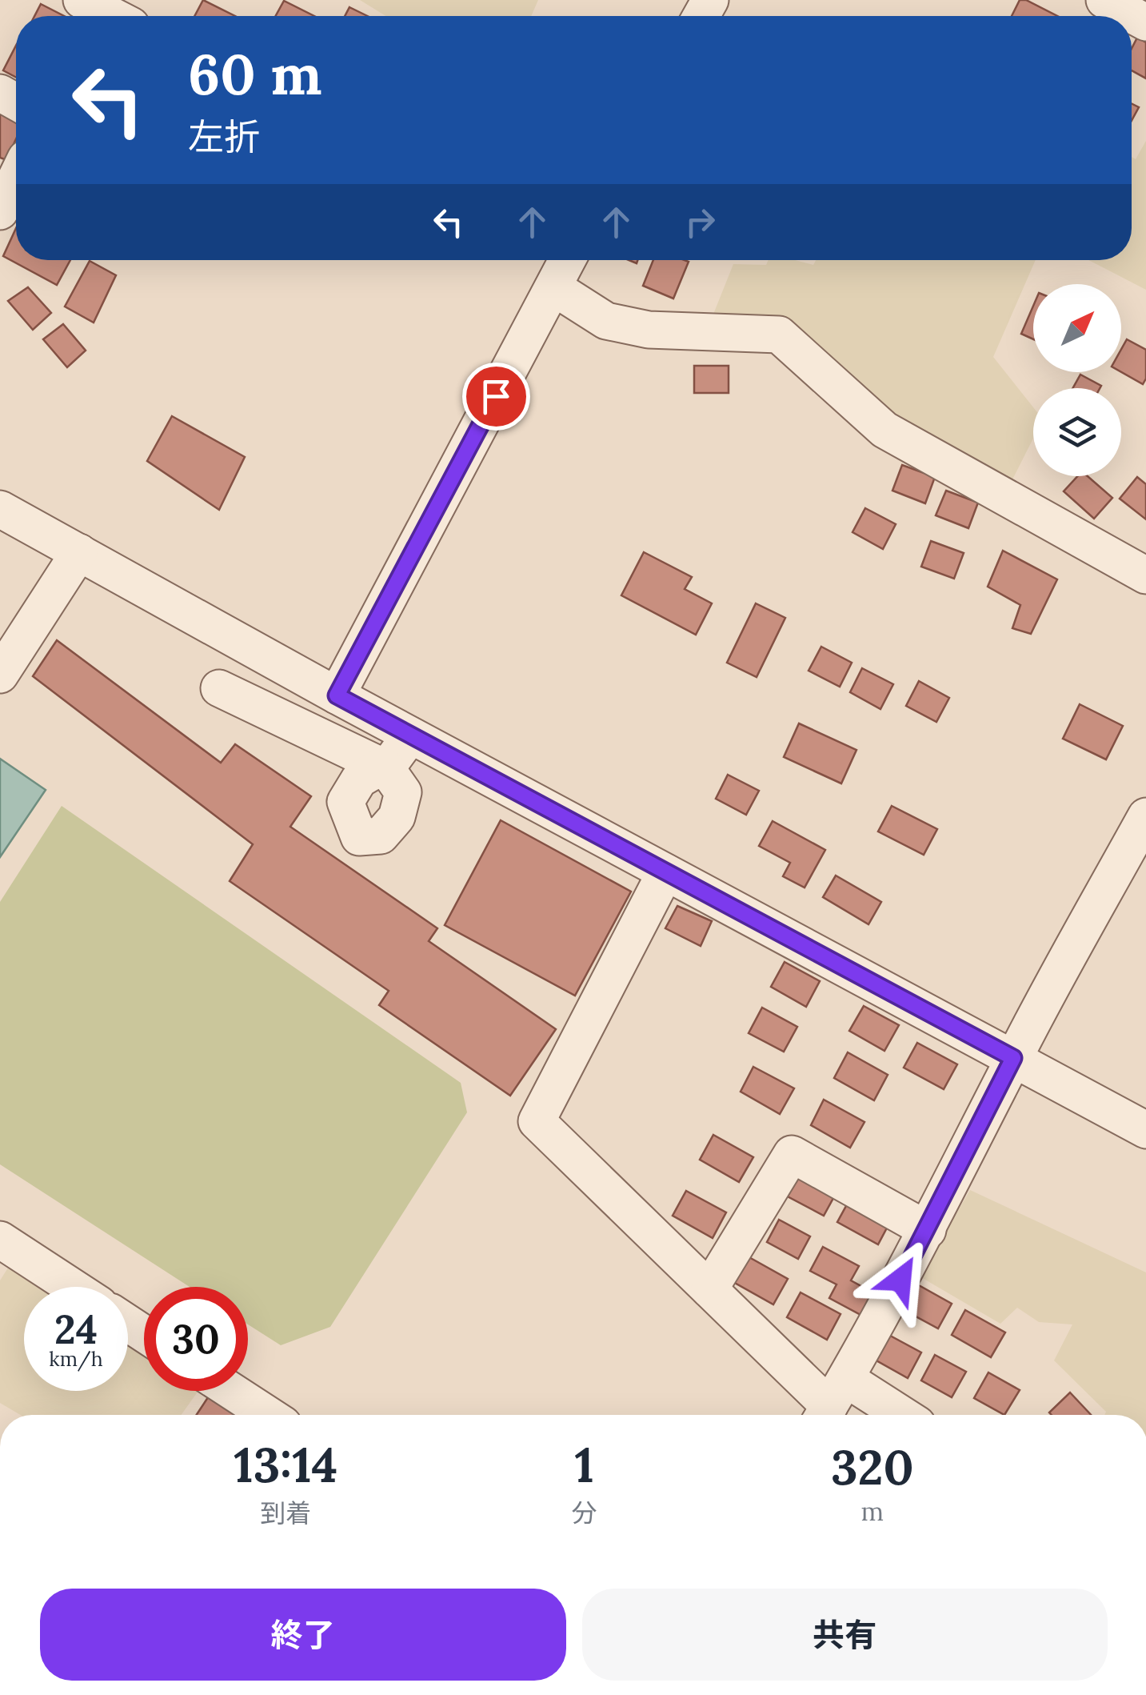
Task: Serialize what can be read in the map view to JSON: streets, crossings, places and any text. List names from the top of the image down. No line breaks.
{"north":"top right","page":{"turn":["60 m","左折"],"speed":"24 km/h","limit":"30","eta":["13:14","到着","1","分","320","m"],"buttons":["終了","共有"]}}
